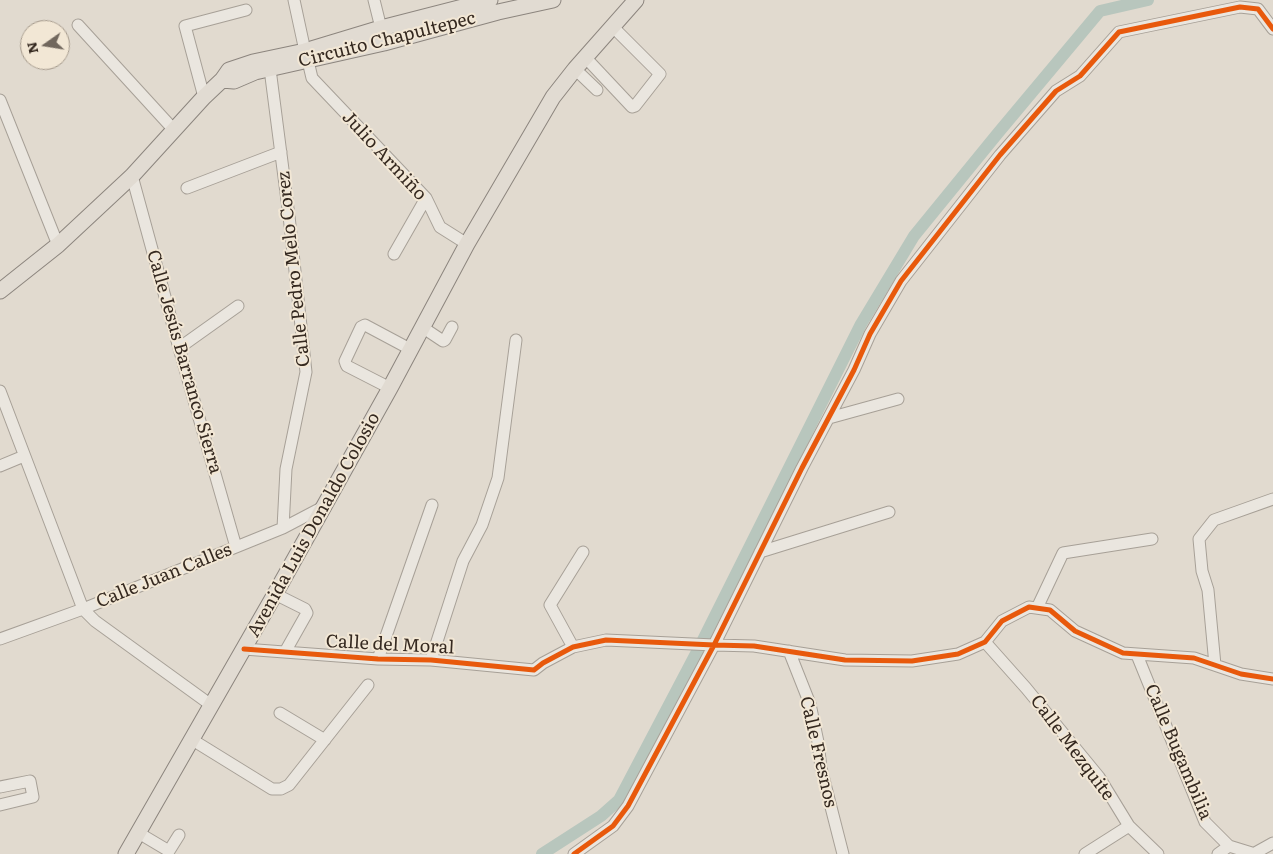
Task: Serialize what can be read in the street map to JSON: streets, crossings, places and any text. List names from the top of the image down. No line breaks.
{"streets":{"main road":["Circuito Chapultepec","Avenida Luis Donaldo Colosio"],"street":["Julio Armiño","Calle Pedro Melo Corez","Calle Jesús Barranco Sierra","Calle Juan Calles","Calle del Moral","Calle Mezquite","Calle Fresnos","Calle Bugambilia"]},"crossings":[["Circuito Chapultepec","Julio Armiño"],["Circuito Chapultepec","Calle Pedro Melo Corez"],["Circuito Chapultepec","Calle Jesús Barranco Sierra"],["Julio Armiño","Avenida Luis Donaldo Colosio"],["Calle Pedro Melo Corez","Calle Juan Calles"],["Calle Jesús Barranco Sierra","Calle Juan Calles"],["Avenida Luis Donaldo Colosio","Calle Juan Calles"],["Avenida Luis Donaldo Colosio","Calle del Moral"],["Calle del Moral","Calle Mezquite"],["Calle del Moral","Calle Fresnos"]],"north":"left"}
